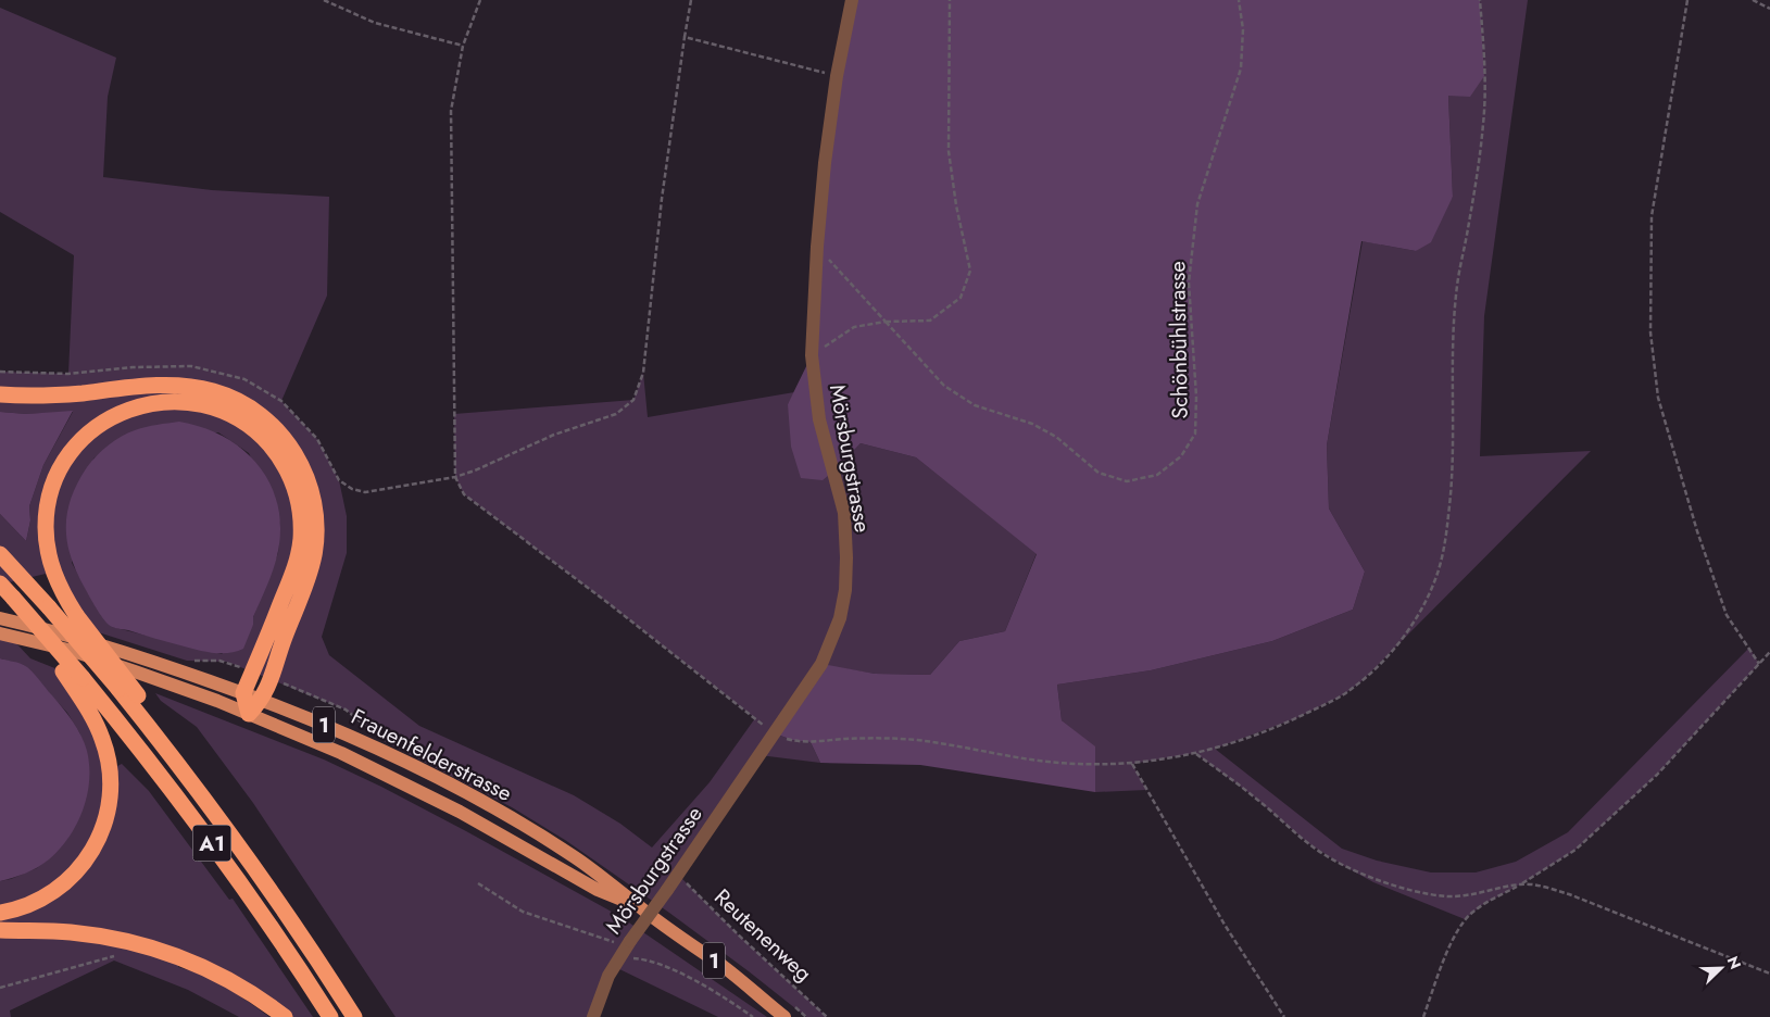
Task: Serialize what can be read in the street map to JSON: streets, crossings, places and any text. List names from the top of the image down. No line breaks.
{"streets":{"highway":["A1"],"main road":["1","Frauenfelderstrasse"],"street":["Mörsburgstrasse"],"path":["Schönbühlstrasse","Reutenenweg"]},"crossings":[["Schönbühlstrasse","Mörsburgstrasse"],["Mörsburgstrasse","Reutenenweg"]],"north":"top right"}
